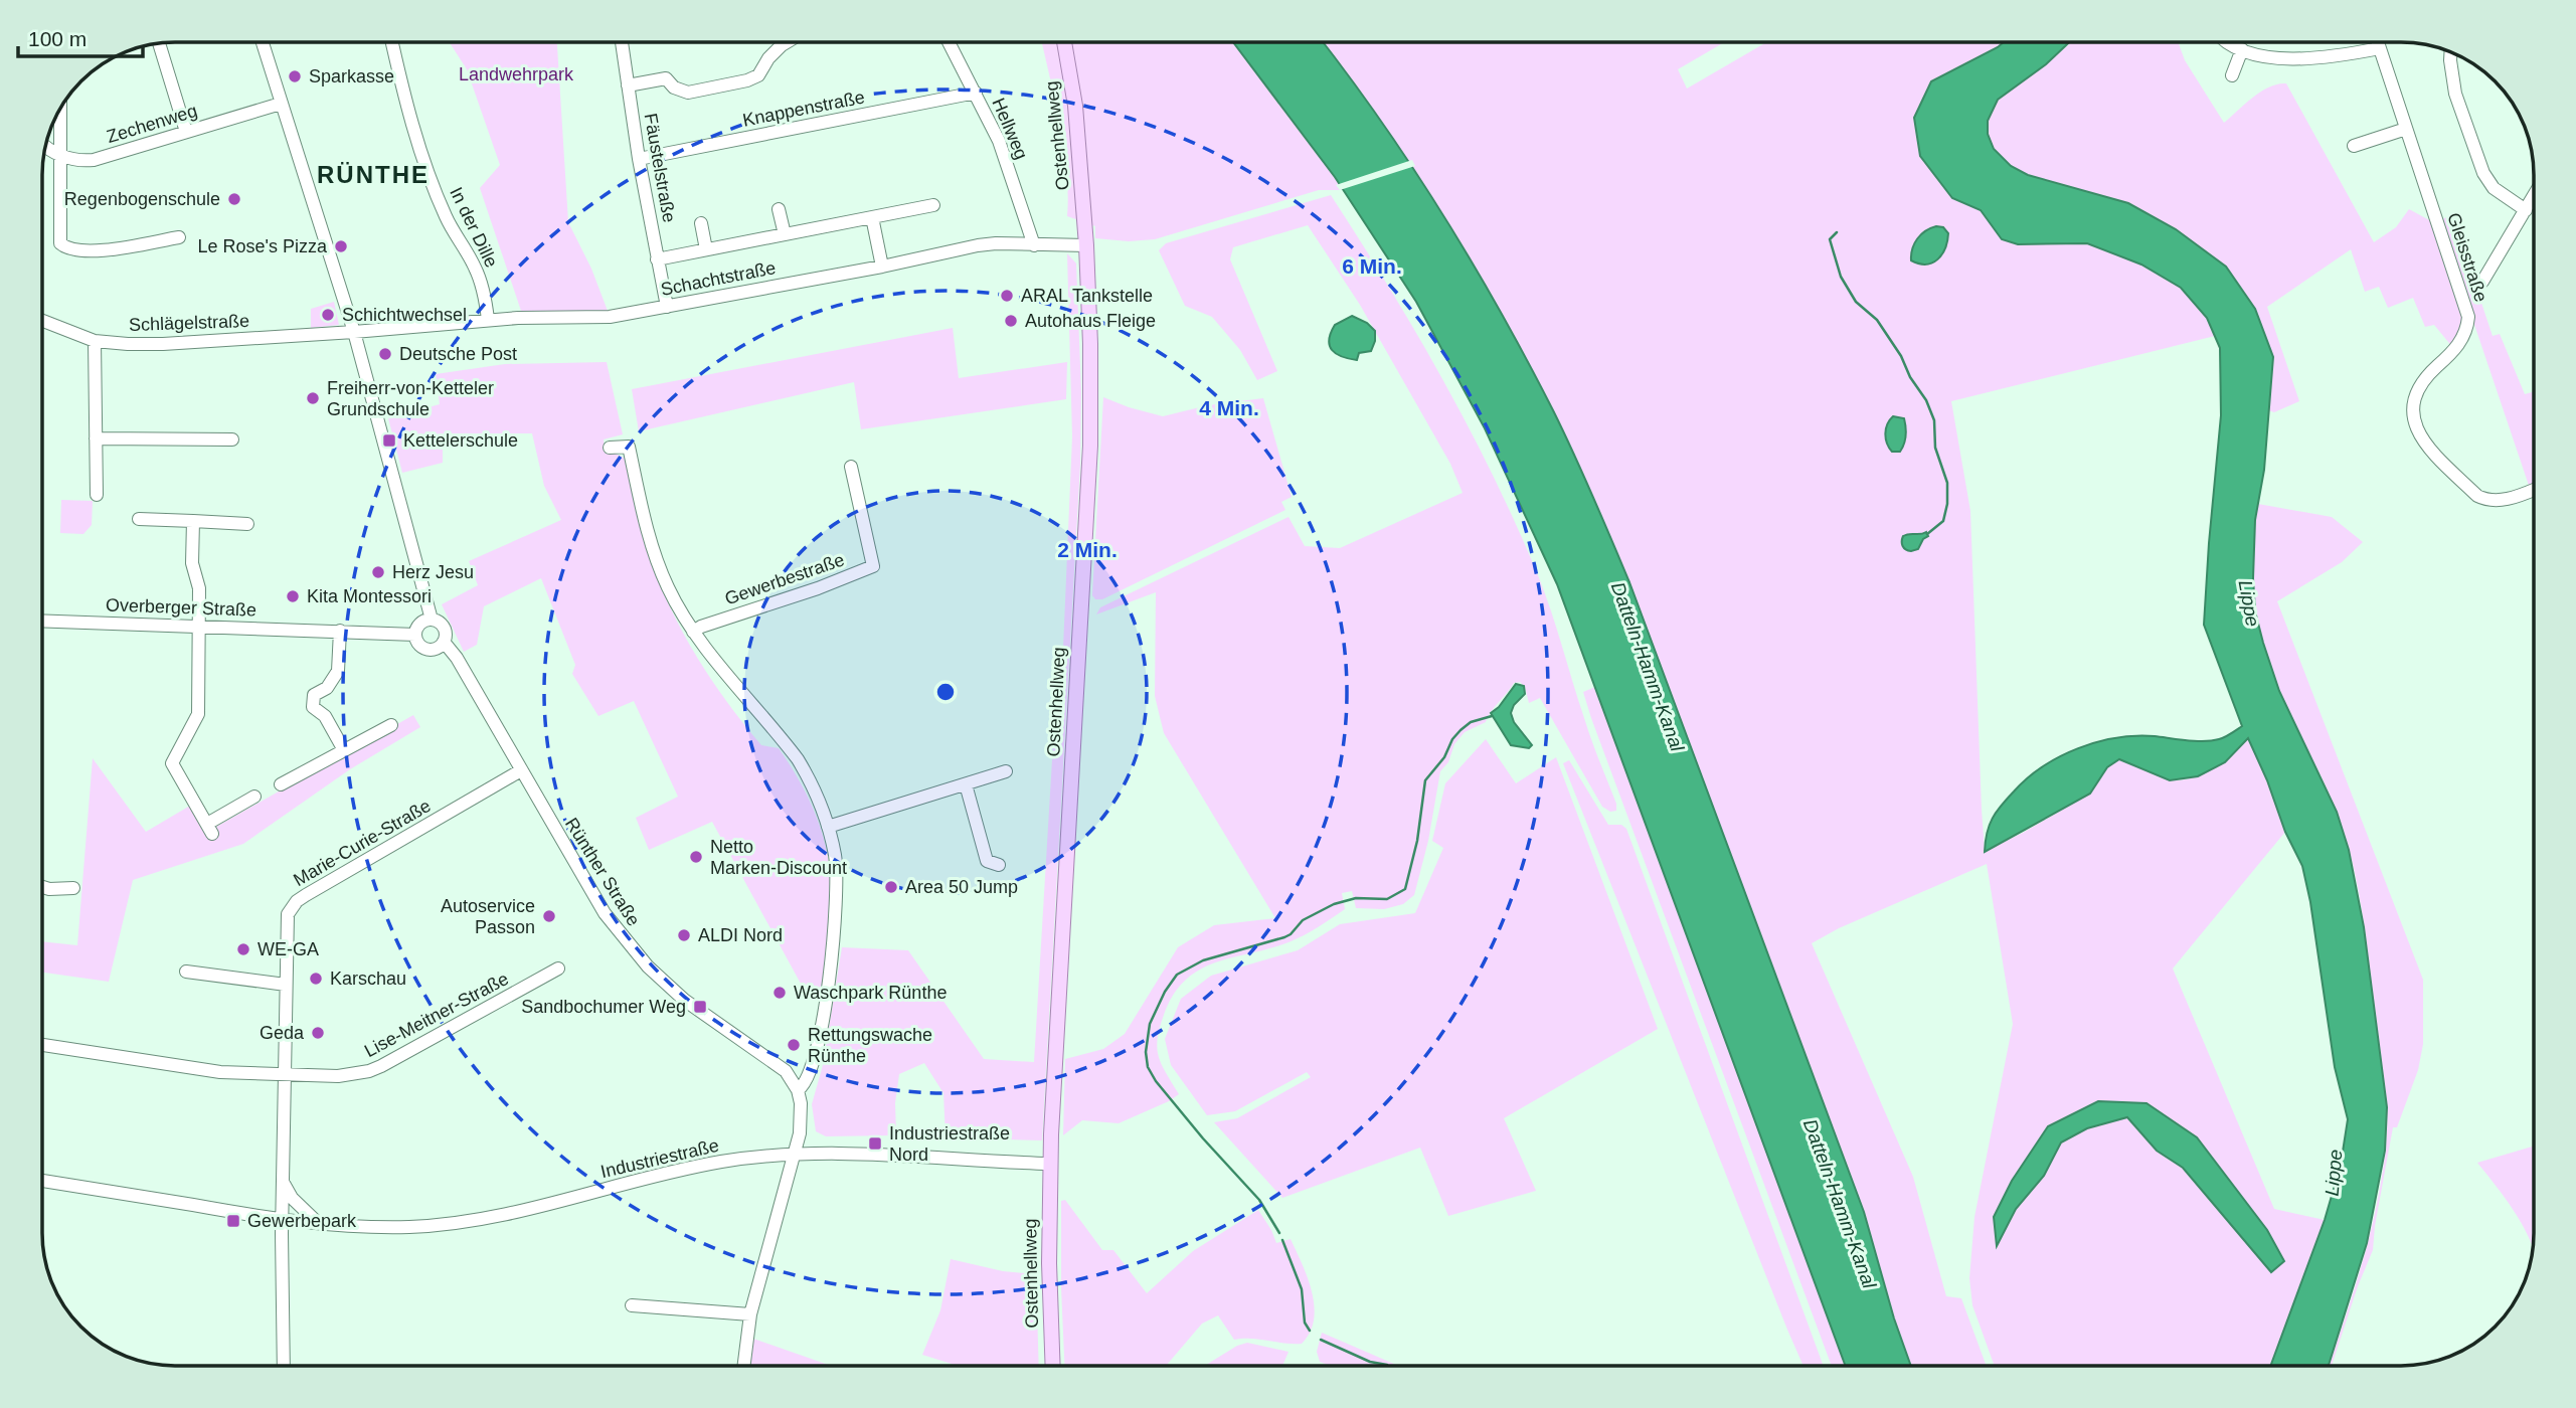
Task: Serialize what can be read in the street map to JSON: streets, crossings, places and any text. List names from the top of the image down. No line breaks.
{"streets":{"main road":["Ostenhellweg"],"street":["Knappenstraße","Zechenweg","Hellweg","Fäustelstraße","In der Dille","Gleisstraße","Schachtstraße","Schlägelstraße","Gewerbestraße","Overberger Straße","Marie-Curie-Straße","Rünther Straße","Lise-Meitner-Straße","Industriestraße"]},"crossings":[["Knappenstraße","Hellweg"],["Knappenstraße","Fäustelstraße"],["Zechenweg","Rünther Straße"],["Hellweg","Schachtstraße"],["Ostenhellweg","Schachtstraße"],["Ostenhellweg","Industriestraße"],["Fäustelstraße","Schachtstraße"],["In der Dille","Schachtstraße"],["Schachtstraße","Schlägelstraße"],["Schachtstraße","Rünther Straße"],["Schlägelstraße","Rünther Straße"],["Overberger Straße","Rünther Straße"],["Marie-Curie-Straße","Rünther Straße"],["Marie-Curie-Straße","Lise-Meitner-Straße"],["Marie-Curie-Straße","Industriestraße"]],"districts":["RÜNTHE"],"water":["Lippe","Datteln-Hamm-Kanal"],"parks":["Landwehrpark"],"places":{"other":["Sparkasse","Regenbogenschule","Le Rose's Pizza","ARAL Tankstelle","Schichtwechsel","Autohaus Fleige","Deutsche Post","Freiherr-von-Ketteler Grundschule","Herz Jesu","Kita Montessori","Netto Marken-Discount","Area 50 Jump","Autoservice Passon","ALDI Nord","WE-GA","Karschau","Waschpark Rünthe","Geda","Rettungswache Rünthe"],"transit":["Kettelerschule","Sandbochumer Weg","Industriestraße Nord","Gewerbepark"]},"scale_bar":"100 m","rings":["6 Min.","4 Min.","2 Min."]}
